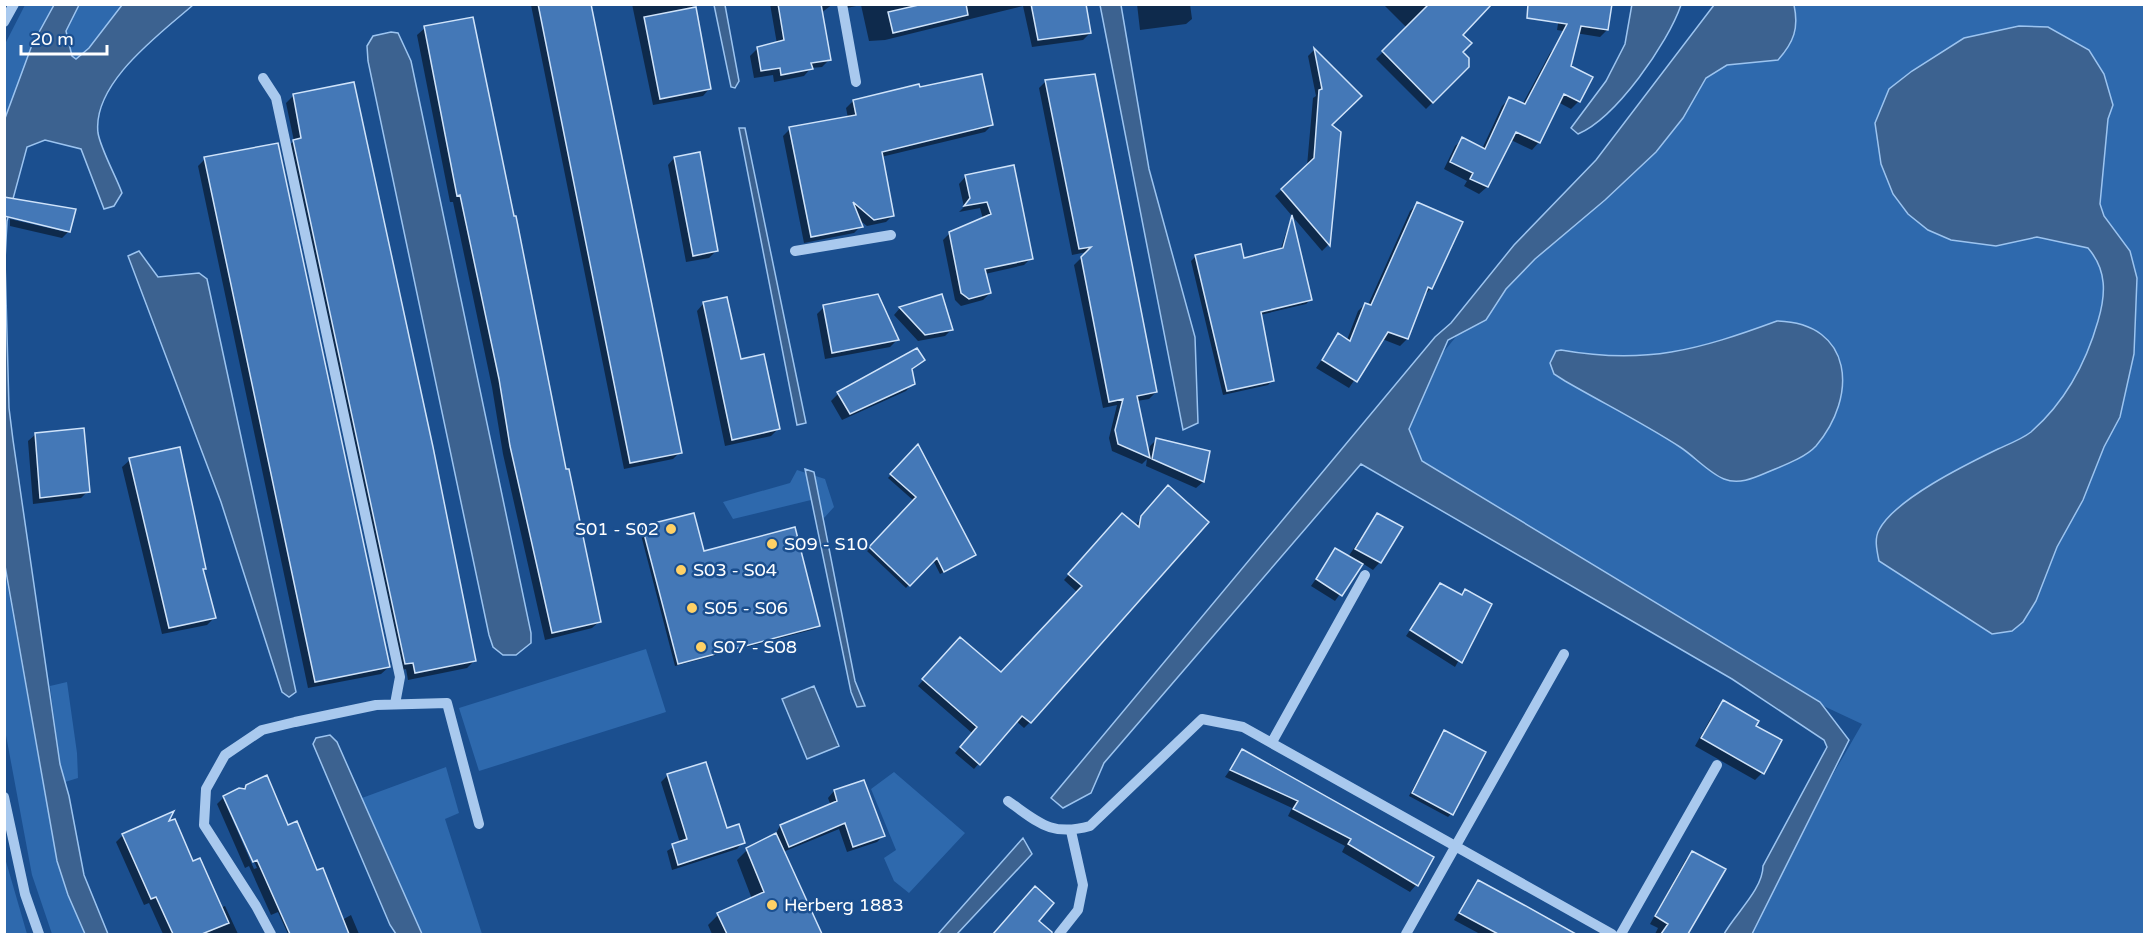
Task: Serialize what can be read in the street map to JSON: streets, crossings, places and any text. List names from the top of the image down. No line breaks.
{"places":["S01 - S02","S09 - S10","S03 - S04","S05 - S06","S07 - S08","Herberg 1883"],"scale_bar":"20 m"}
